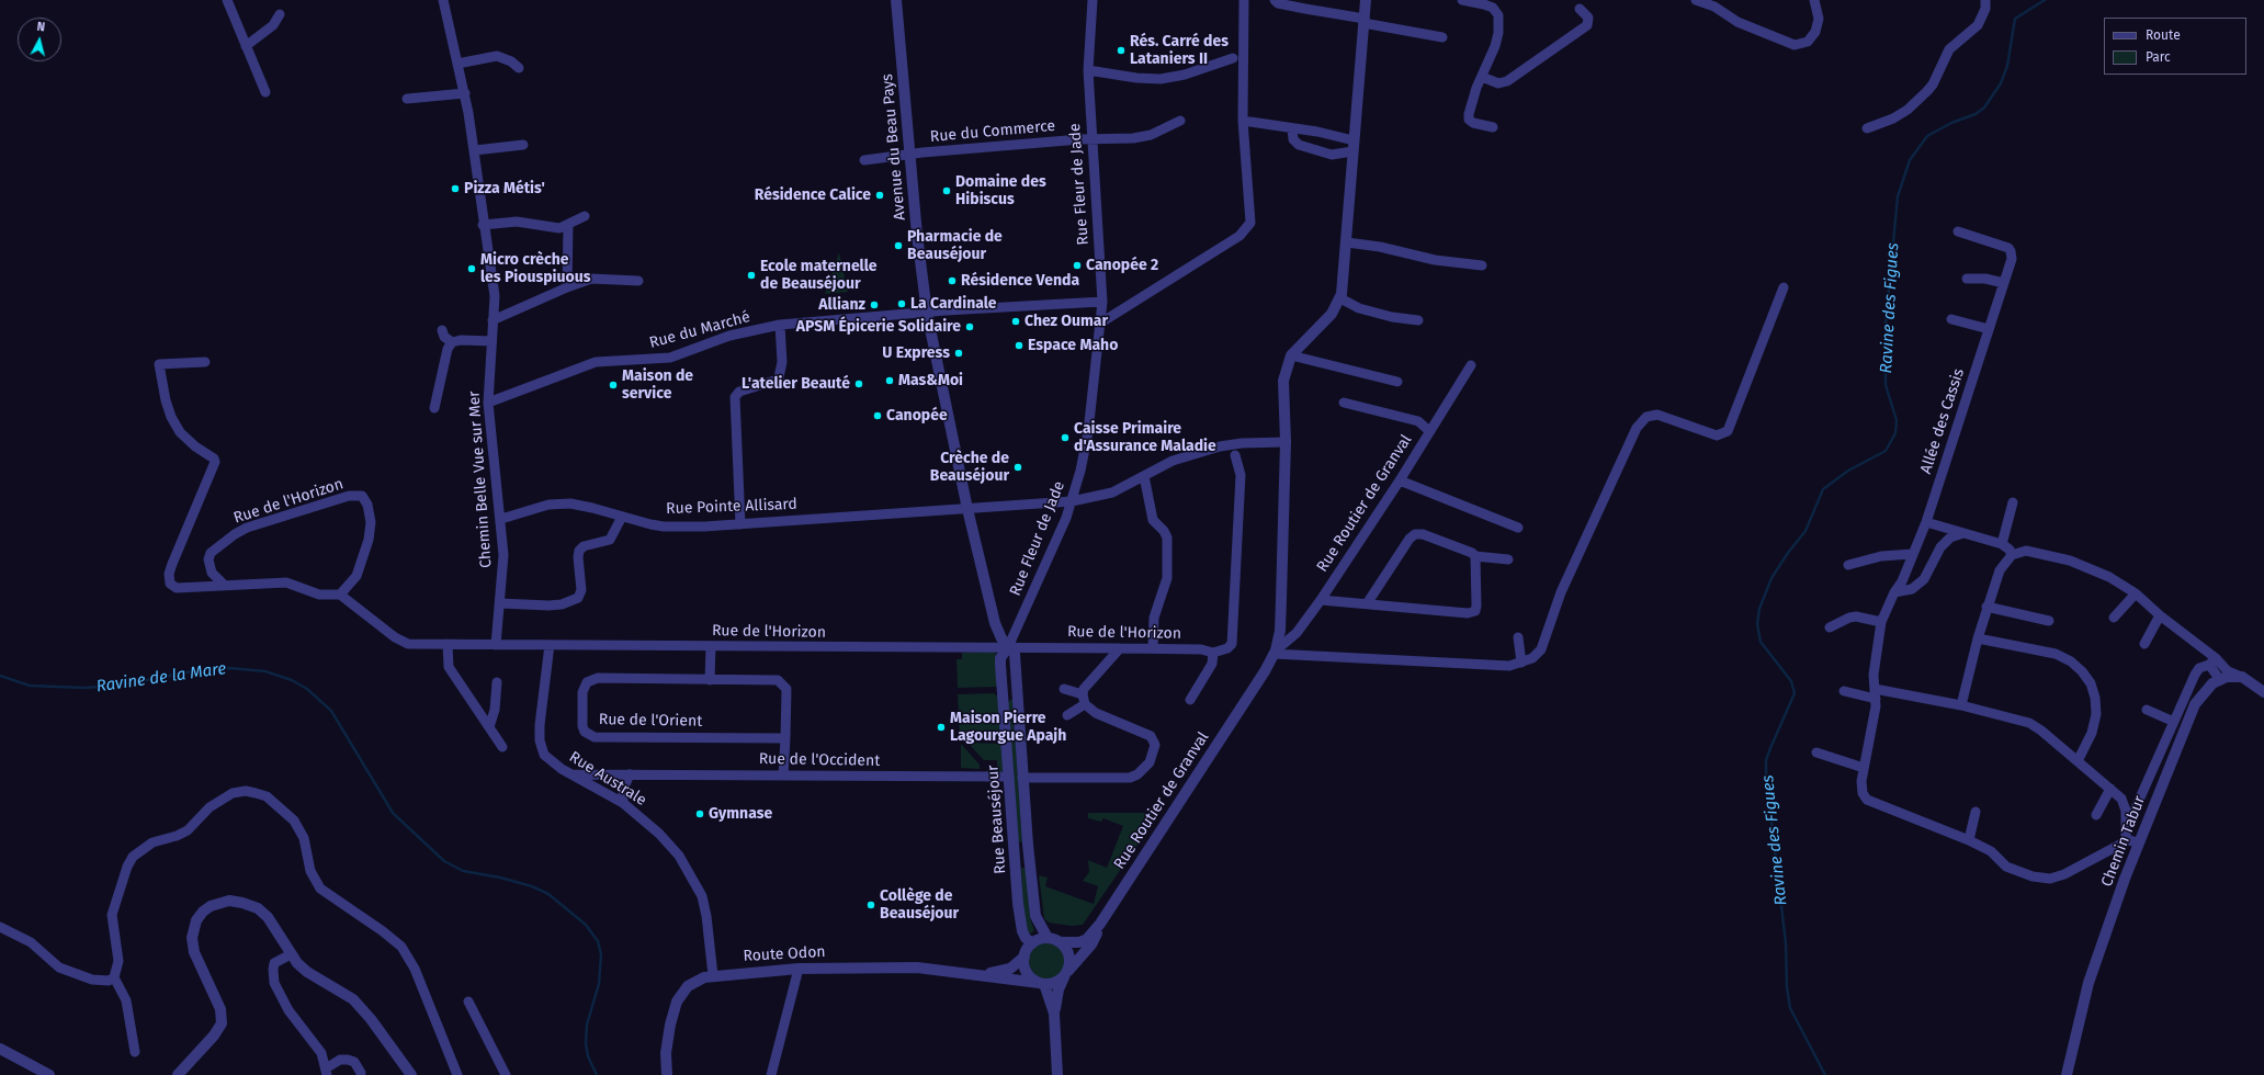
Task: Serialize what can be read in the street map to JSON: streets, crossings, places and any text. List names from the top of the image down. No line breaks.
{"streets":{"street":["Rue du Commerce","Avenue du Beau Pays","Rue Fleur de Jade","Rue du Marché","Allée des Cassis","Chemin Belle Vue sur Mer","Rue de l'Horizon","Rue Routier de Granval","Rue Pointe Allisard","Rue de l'Orient","Rue de l'Occident","Rue Australe","Rue Beauséjour","Chemin Tabur","Route Odon"]},"crossings":[["Rue du Commerce","Avenue du Beau Pays"],["Rue du Commerce","Rue Fleur de Jade"],["Avenue du Beau Pays","Rue Fleur de Jade"],["Avenue du Beau Pays","Rue du Marché"],["Avenue du Beau Pays","Rue de l'Horizon"],["Avenue du Beau Pays","Rue Pointe Allisard"],["Avenue du Beau Pays","Rue Beauséjour"],["Rue Fleur de Jade","Rue du Marché"],["Rue Fleur de Jade","Rue de l'Horizon"],["Rue Fleur de Jade","Rue Pointe Allisard"],["Rue Fleur de Jade","Rue Beauséjour"],["Rue du Marché","Chemin Belle Vue sur Mer"],["Allée des Cassis","Chemin Tabur"],["Chemin Belle Vue sur Mer","Rue de l'Horizon"],["Chemin Belle Vue sur Mer","Rue Pointe Allisard"],["Rue de l'Horizon","Rue Australe"],["Rue de l'Horizon","Rue Beauséjour"],["Rue Routier de Granval","Rue Pointe Allisard"],["Rue de l'Orient","Rue de l'Occident"],["Rue de l'Occident","Rue Australe"],["Rue de l'Occident","Rue Beauséjour"],["Rue Australe","Route Odon"],["Rue Beauséjour","Route Odon"]],"water":["Ravine des Figues","Ravine de la Mare"],"places":["Rés. Carré des Lataniers II","Pizza Métis'","Domaine des Hibiscus","Résidence Calice","Pharmacie de Beauséjour","Canopée 2","Micro crèche les Piouspiuous","Ecole maternelle de Beauséjour","Résidence Venda","La Cardinale","Allianz","Chez Oumar","APSM Épicerie Solidaire","Espace Maho","U Express","Mas&Moi","L'atelier Beauté","Maison de service","Canopée","Caisse Primaire d'Assurance Maladie","Crèche de Beauséjour","Maison Pierre Lagourgue Apajh","Gymnase","Collège de Beauséjour"],"legend":["Route","Parc"],"north":"top"}
